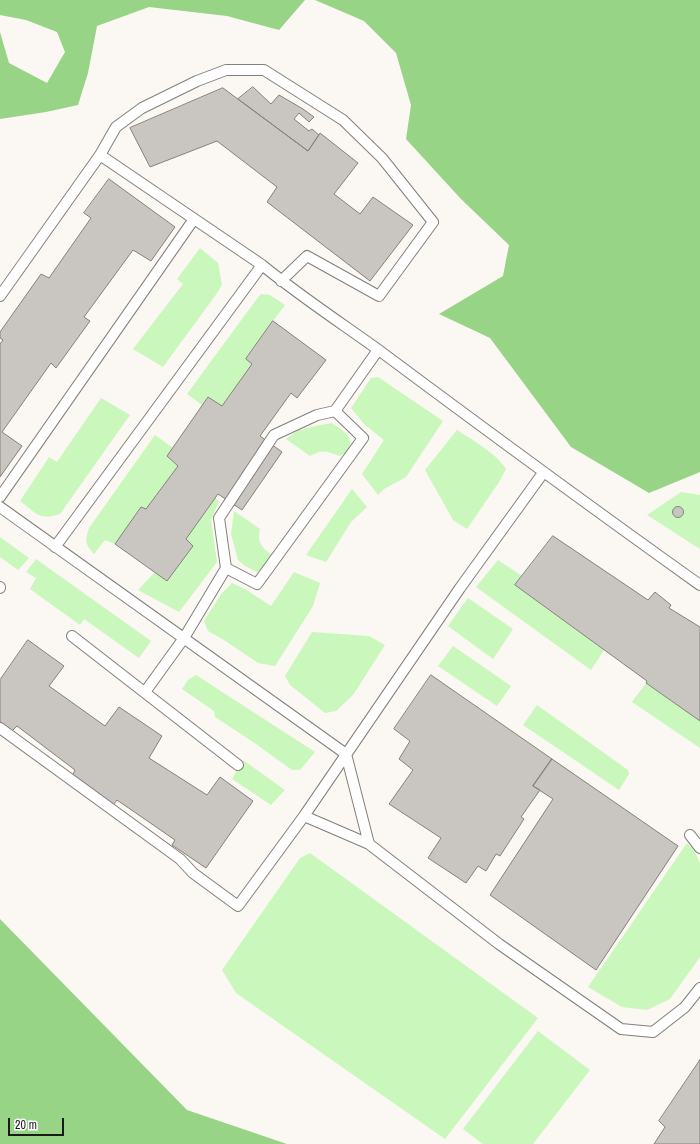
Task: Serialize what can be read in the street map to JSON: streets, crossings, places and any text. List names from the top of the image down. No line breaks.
{"scale_bar":"20 m"}
